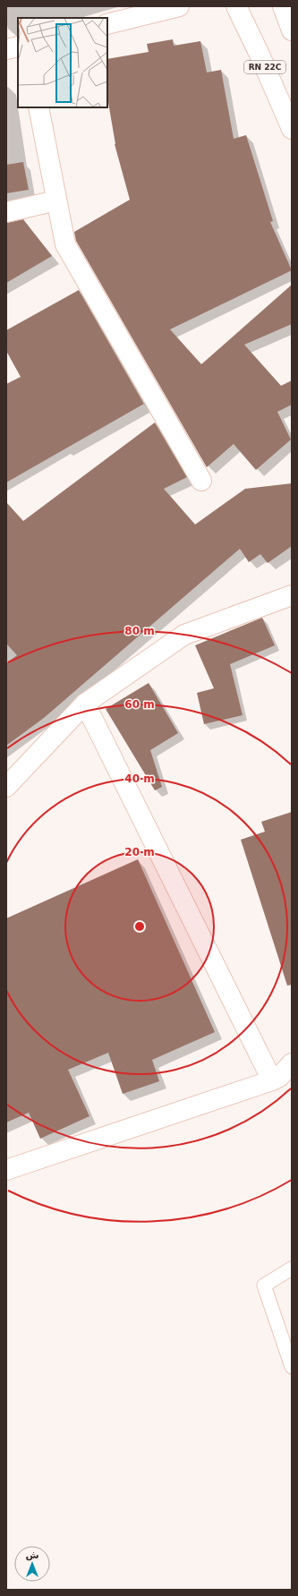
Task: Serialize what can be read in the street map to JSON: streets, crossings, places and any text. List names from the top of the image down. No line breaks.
{"streets":{"main road":["RN 22C"]},"north":"top","rings":["80 m","60 m","40 m","20 m"]}
